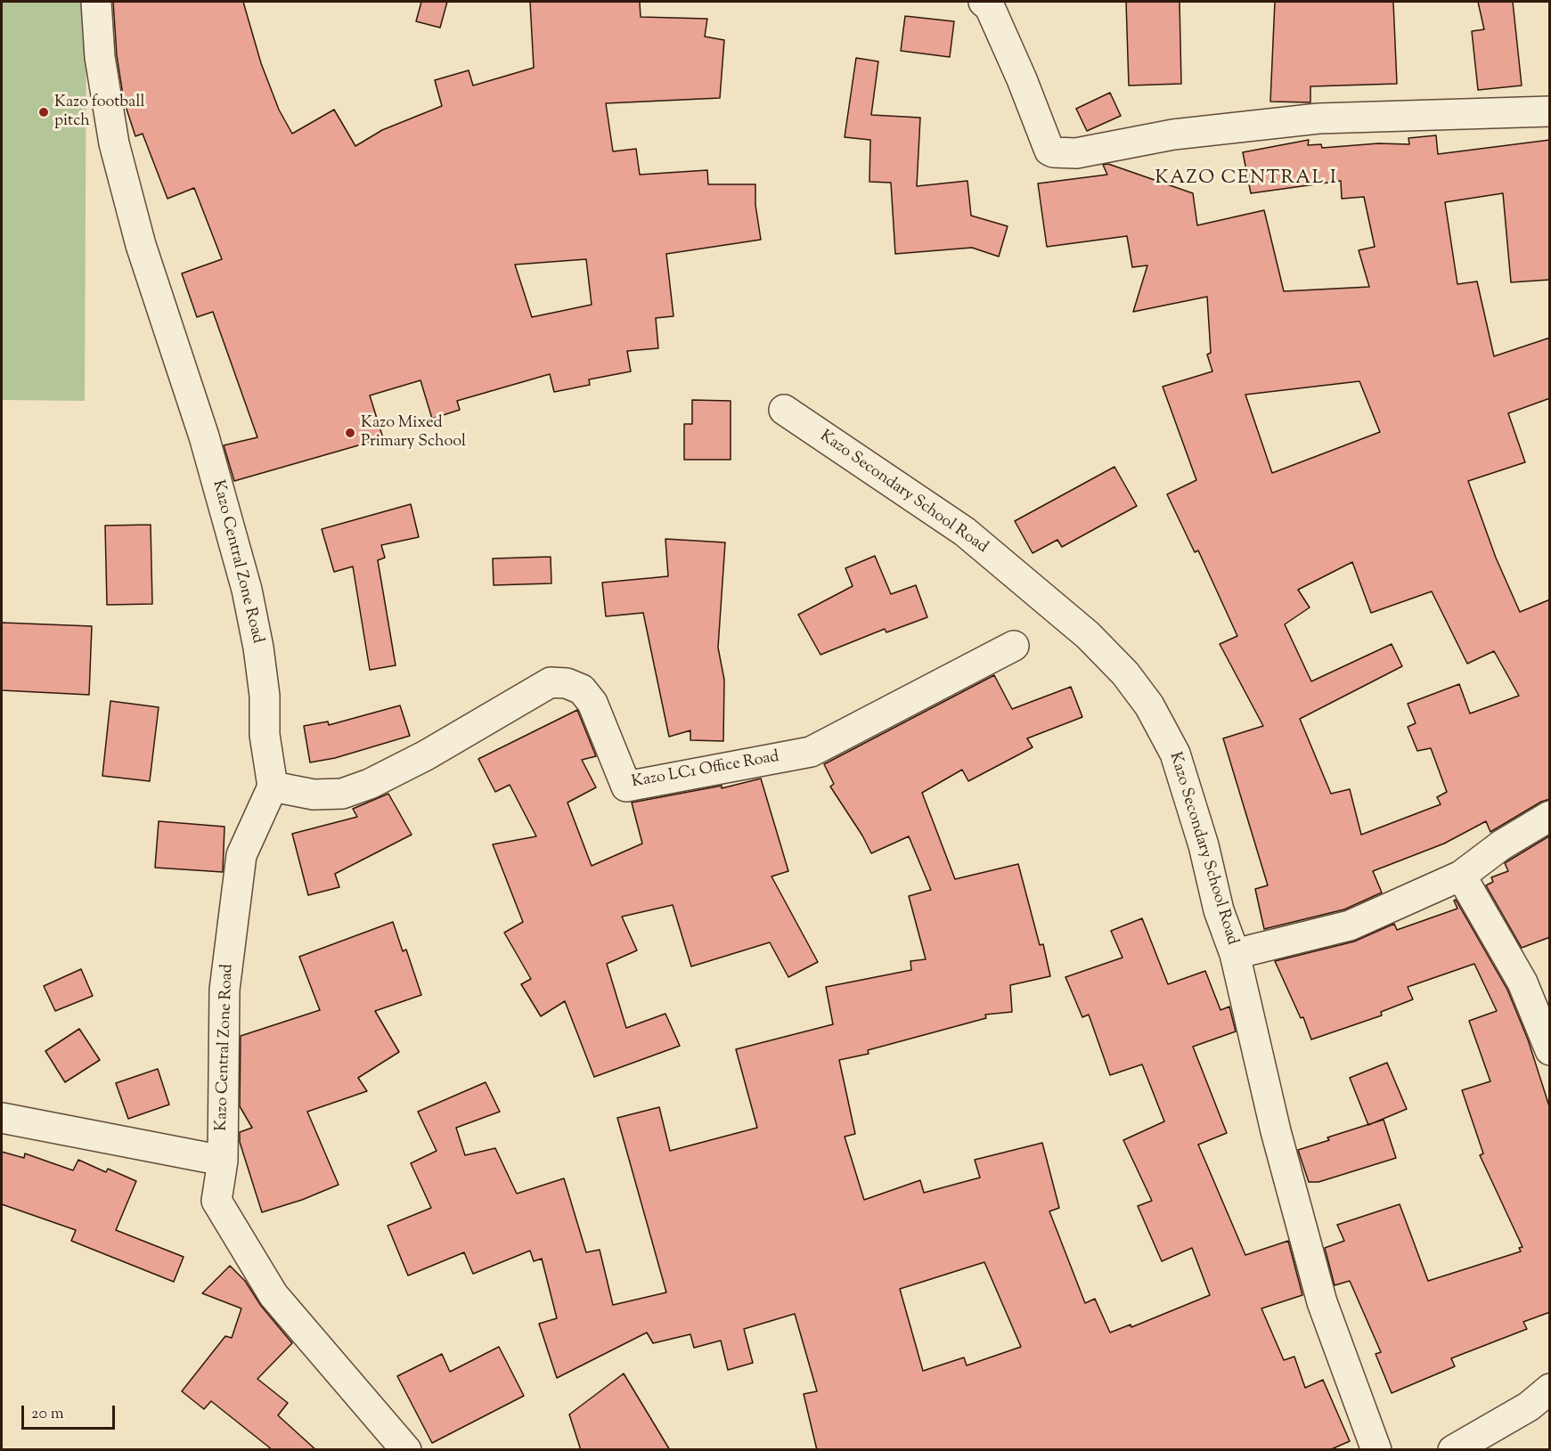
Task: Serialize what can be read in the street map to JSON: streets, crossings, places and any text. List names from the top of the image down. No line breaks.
{"streets":{"street":["Kazo Secondary School Road","Kazo Central Zone Road","Kazo LC1 Office Road"]},"crossings":[["Kazo Central Zone Road","Kazo LC1 Office Road"]],"districts":["KAZO CENTRAL I"],"places":["Kazo football pitch","Kazo Mixed Primary School"],"scale_bar":"20 m"}
